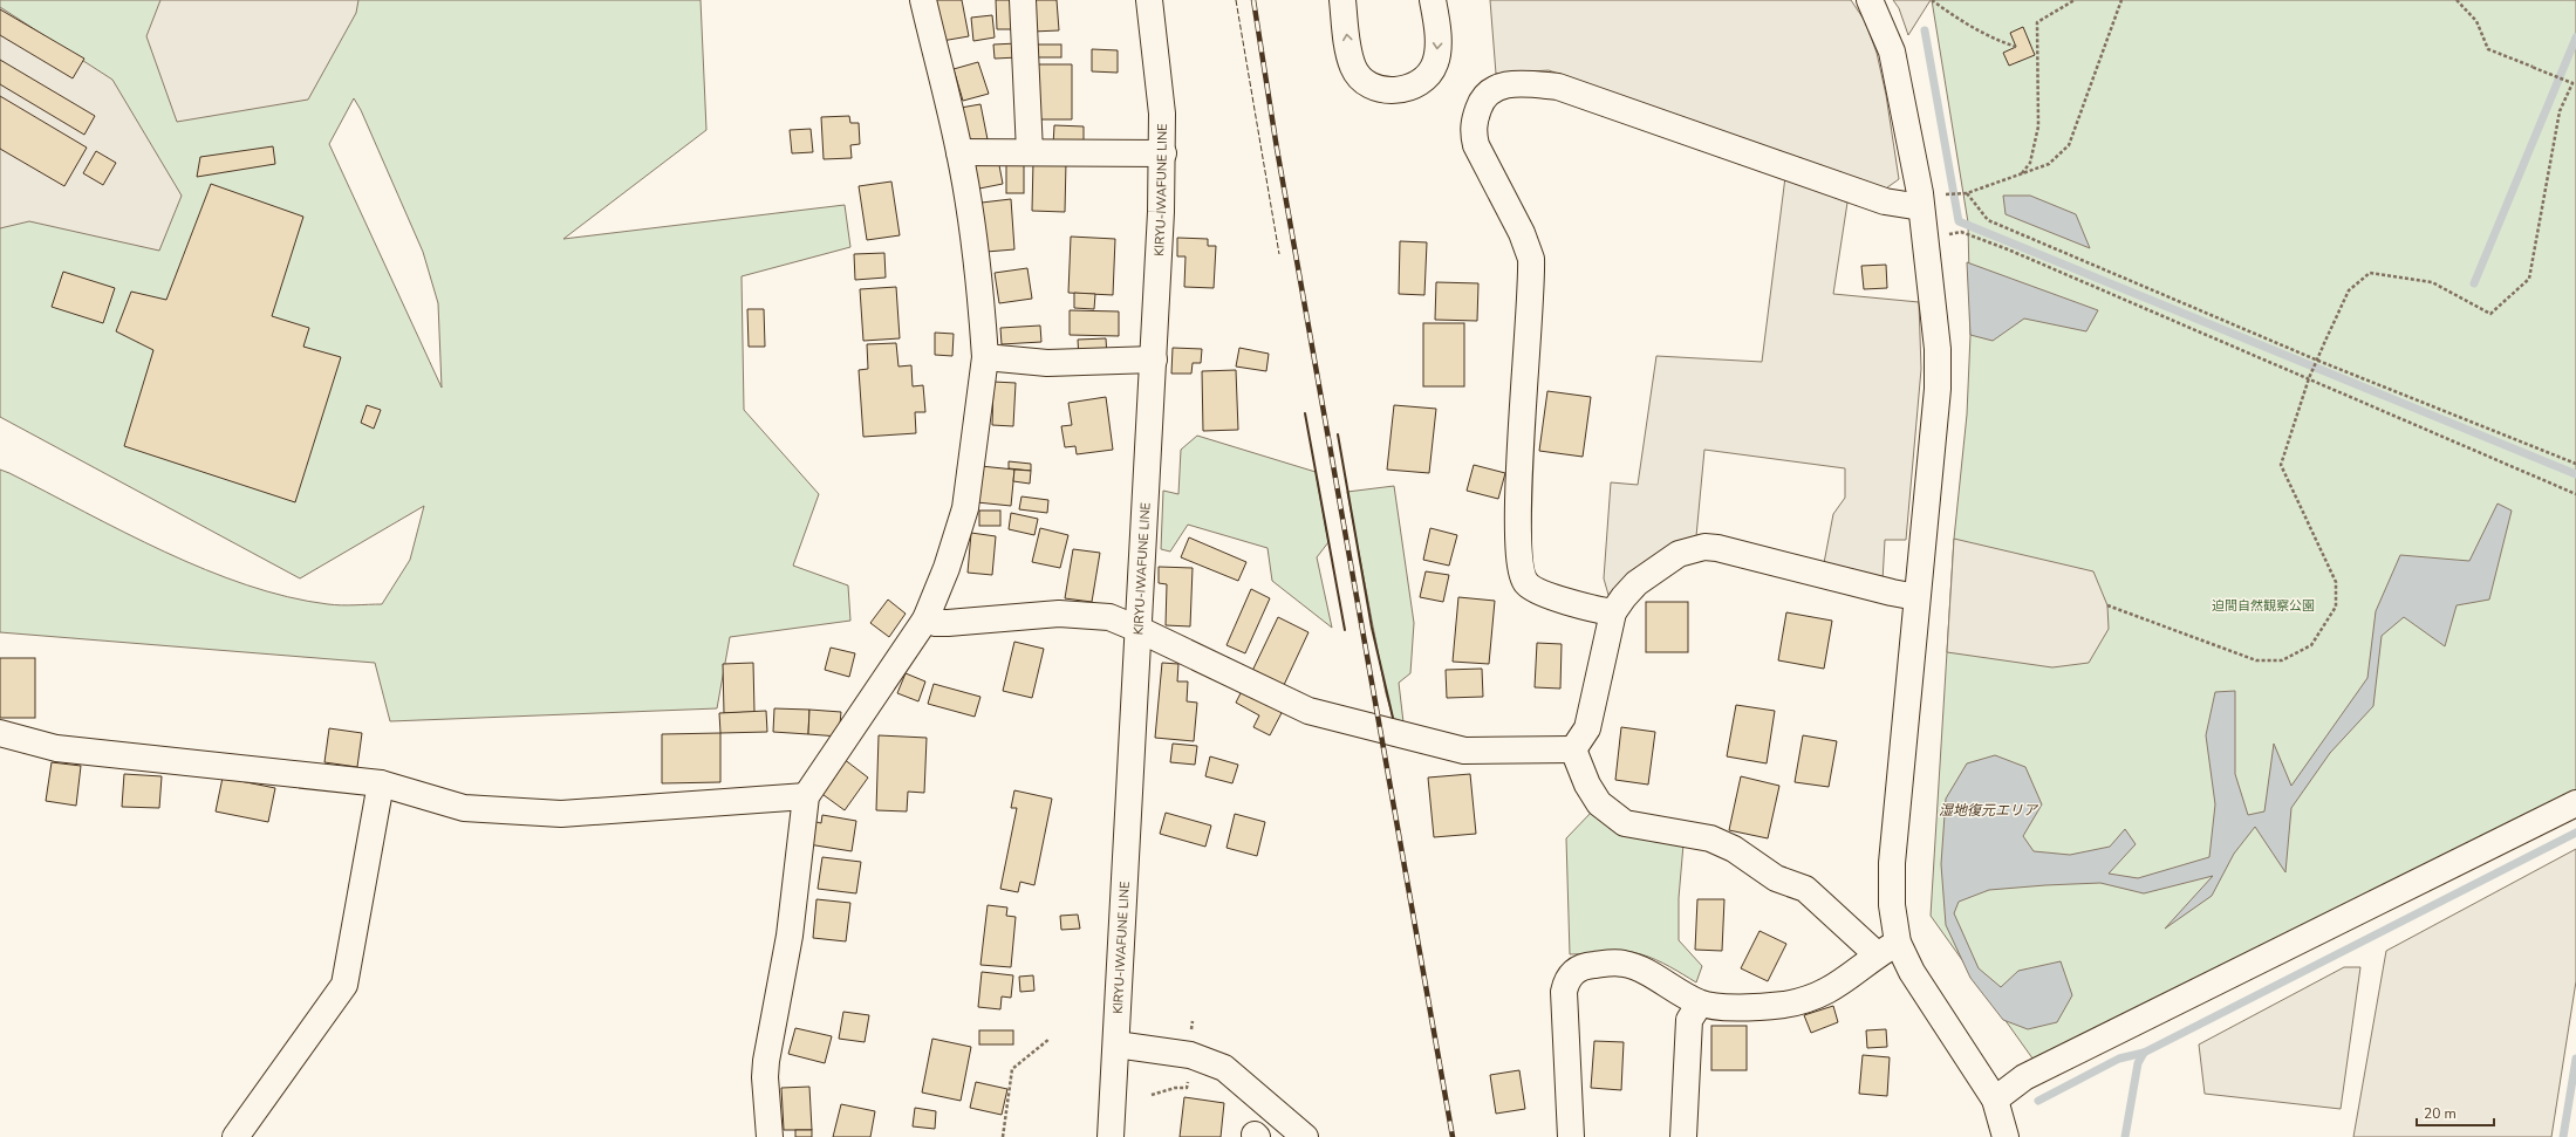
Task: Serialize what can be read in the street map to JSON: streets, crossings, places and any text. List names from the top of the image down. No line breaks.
{"streets":{"street":["KIRYU-IWAFUNE LINE"]},"water":["湿地復元エリア"],"parks":["迫間自然観察公園"],"scale_bar":"20 m"}
